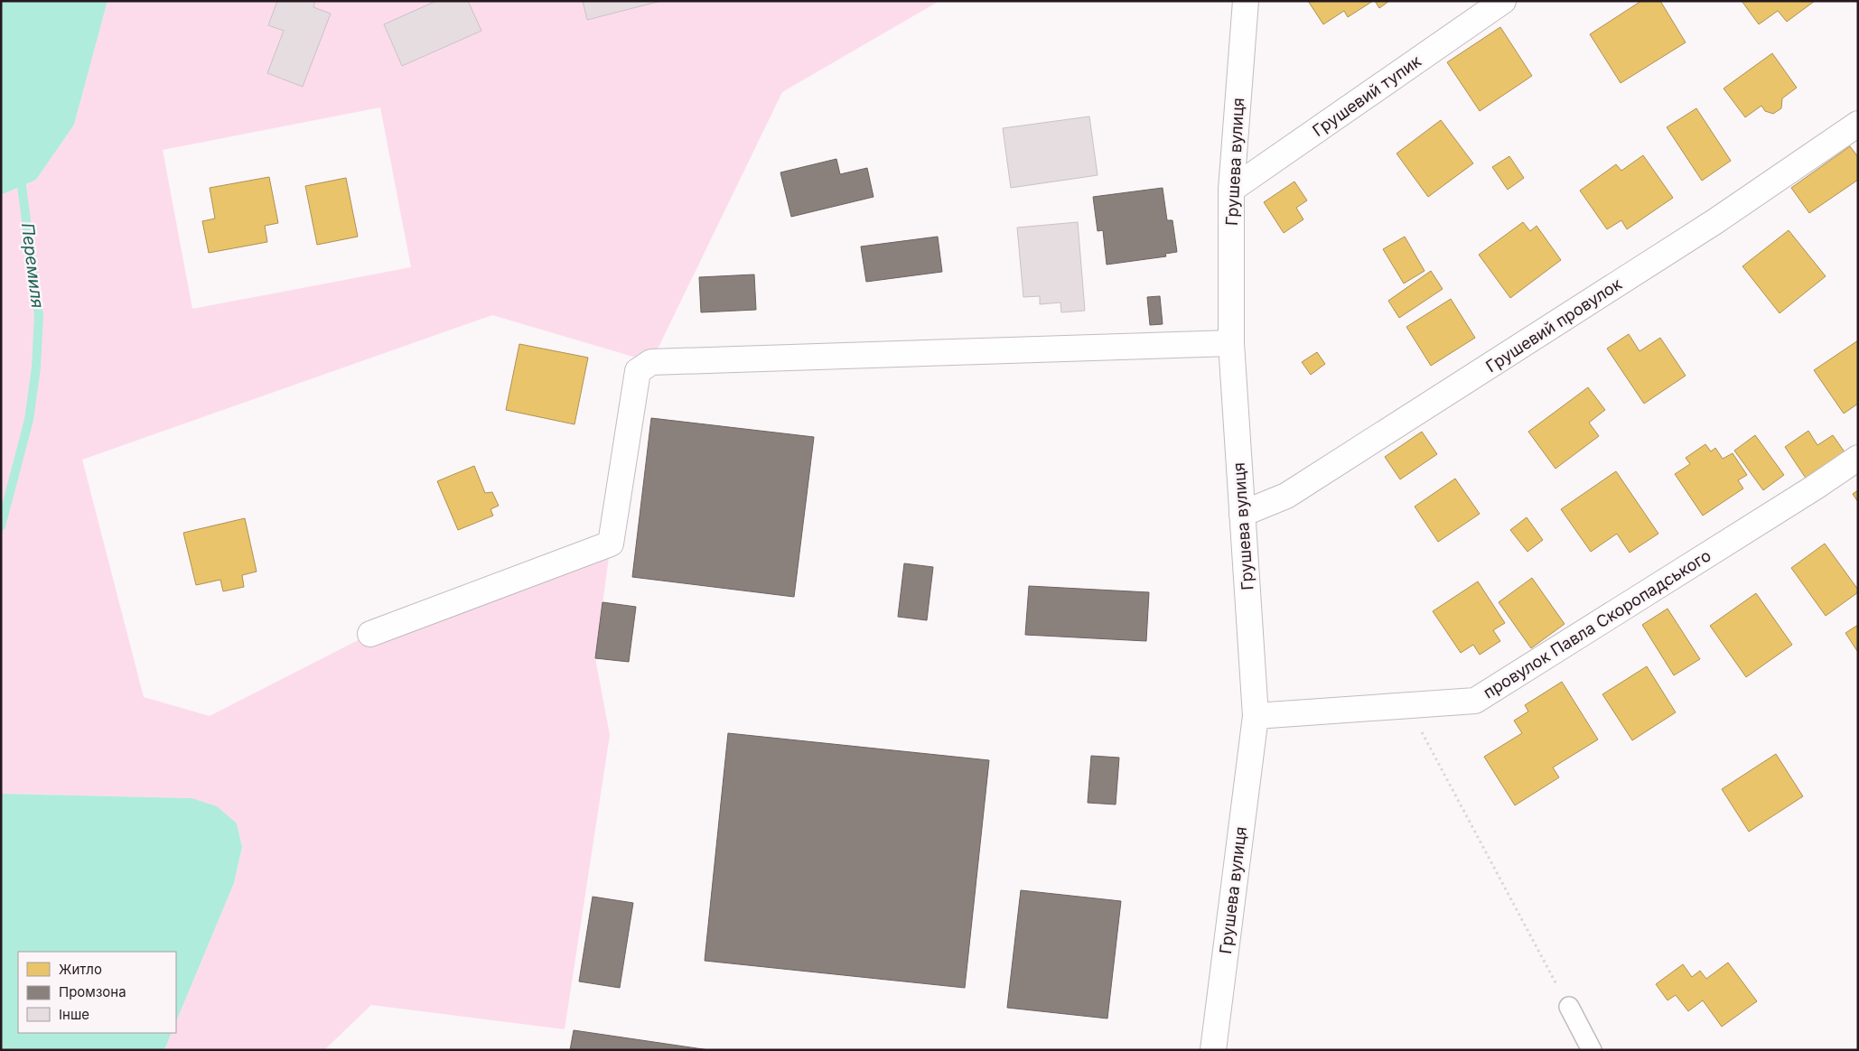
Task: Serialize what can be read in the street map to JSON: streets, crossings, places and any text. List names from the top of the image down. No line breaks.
{"streets":{"street":["Грушевий тупик","Грушева вулиця","Грушевий провулок","провулок Павла Скоропадського"]},"crossings":[["Грушевий тупик","Грушева вулиця"],["Грушева вулиця","Грушевий провулок"],["Грушева вулиця","провулок Павла Скоропадського"]],"water":["Перемиля"],"legend":["Житло","Промзона","Інше"]}
